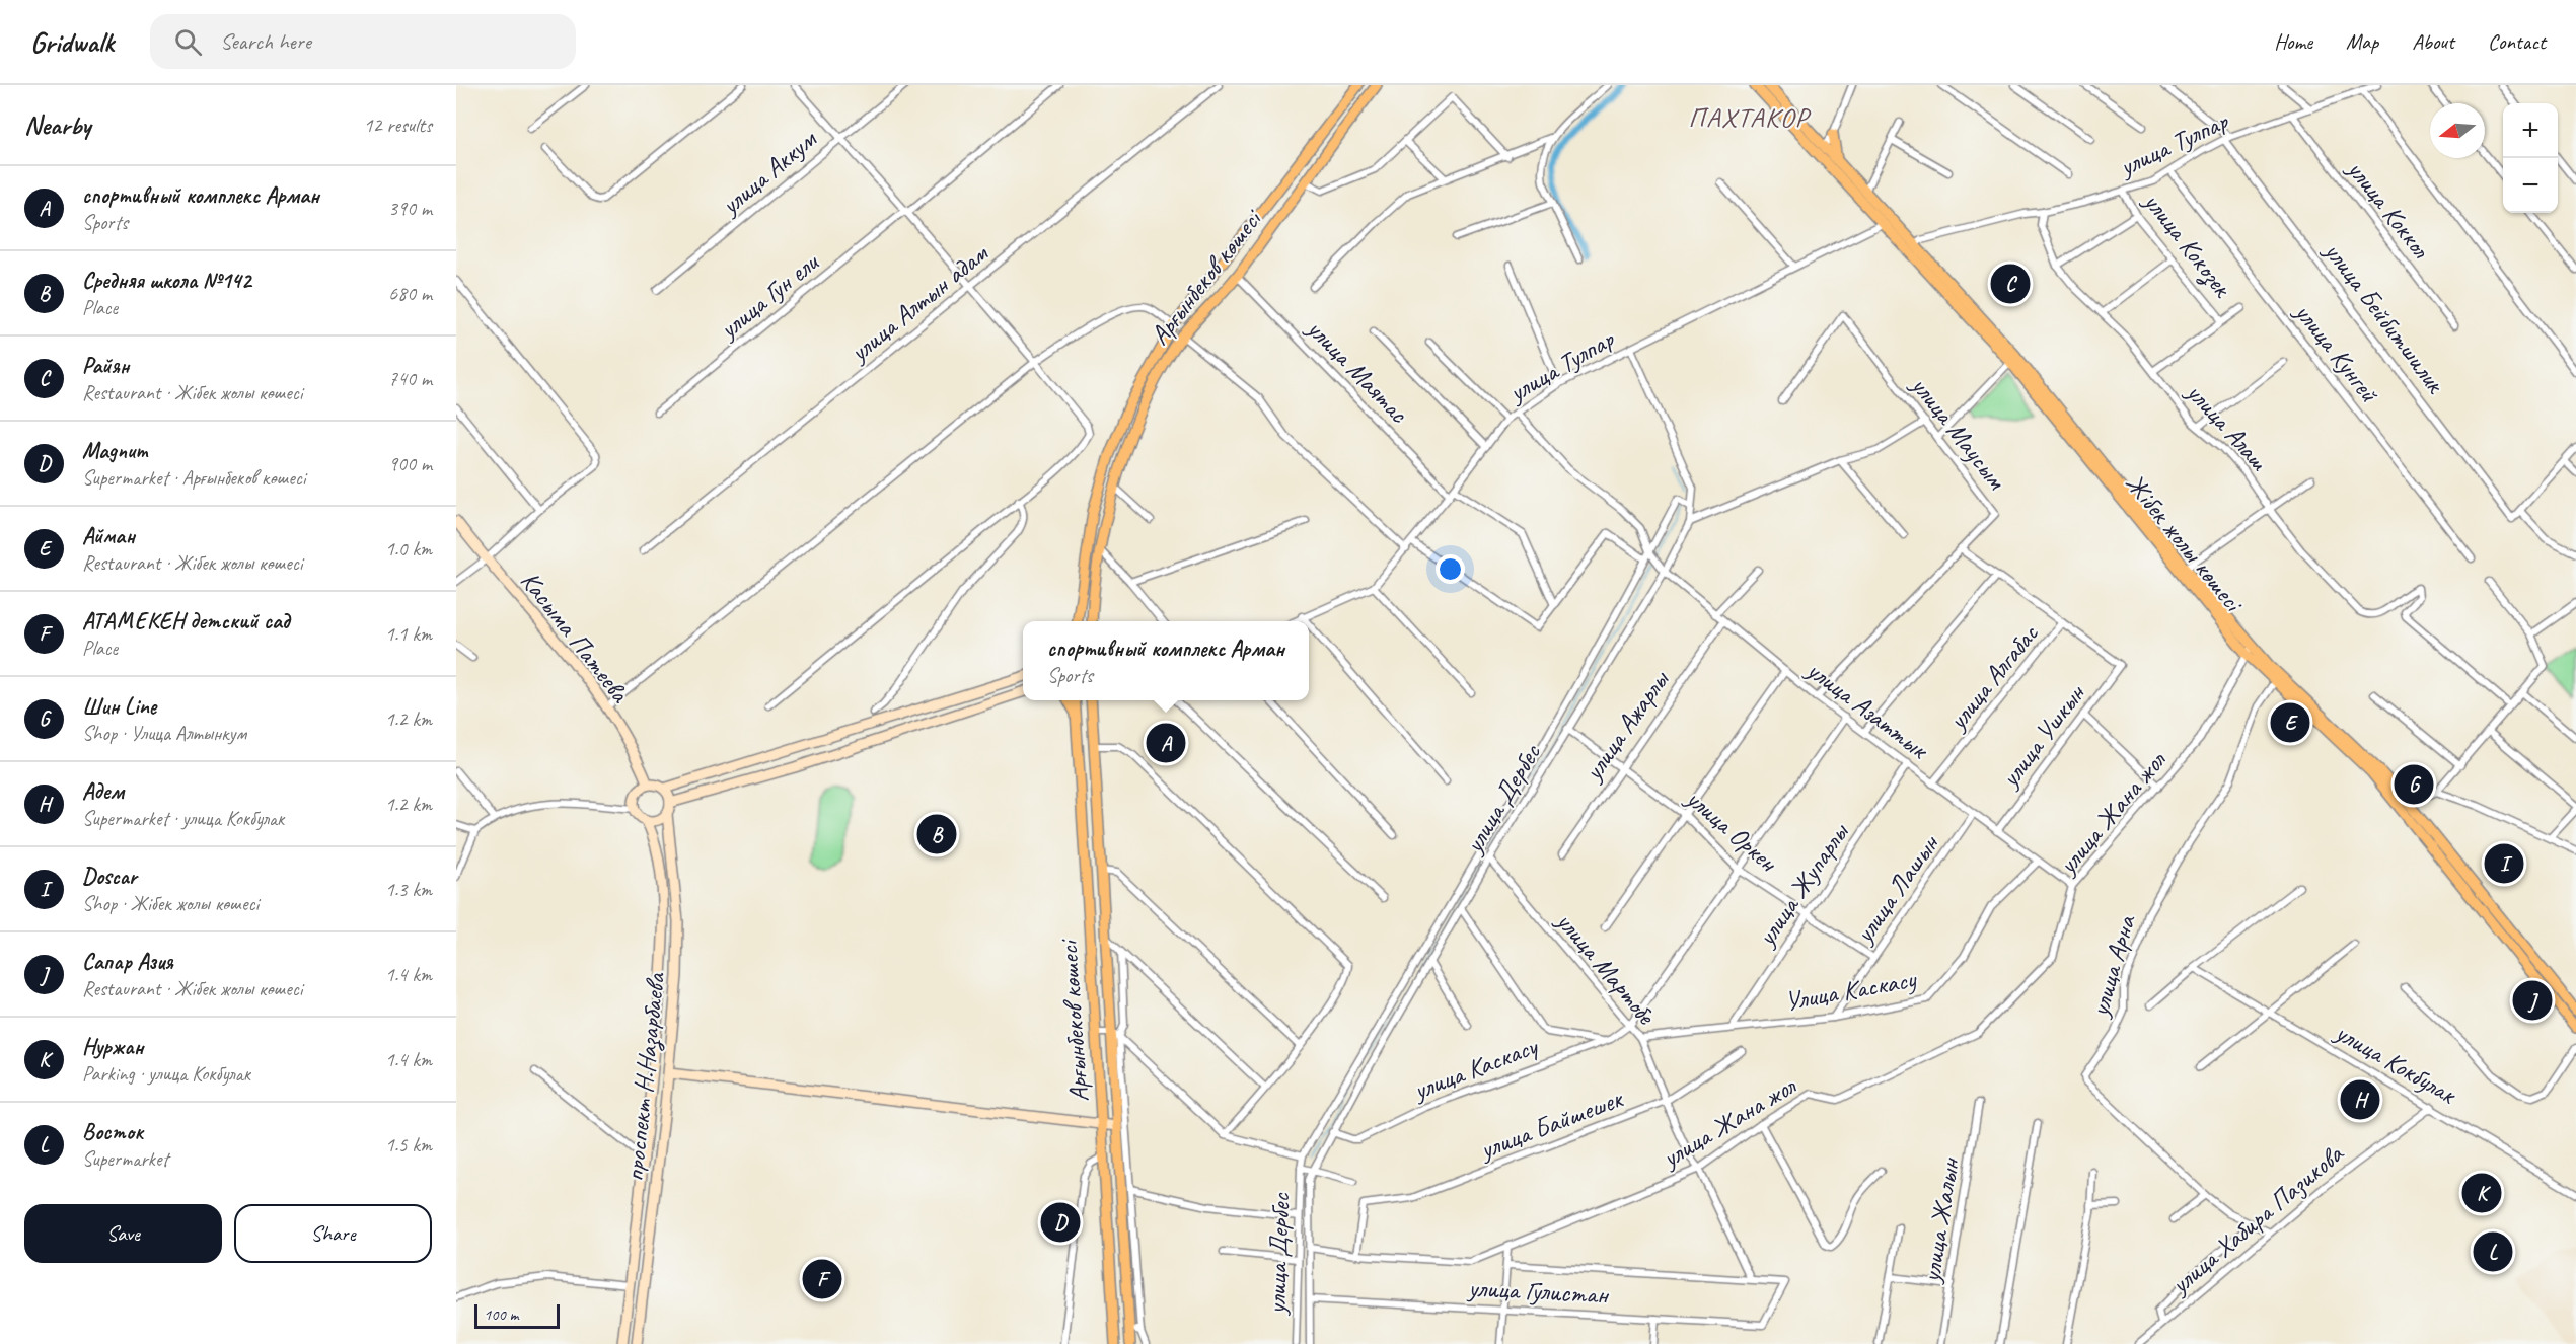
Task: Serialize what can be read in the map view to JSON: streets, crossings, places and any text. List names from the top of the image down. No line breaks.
{"streets":{"main road":["Арғынбеков көшесі","Жібек жолы көшесі","Касыма Патеева","проспект Н.Назарбаева"],"street":["улица Тулпар","улица Аккум","улица Коккол","улица Кокозек","улица Гун ели","улица Алтын адам","улица Бейбитшилик","улица Кунгей","улица Маятас","улица Алаш","улица Маусым","улица Алгабас","улица Азаттык","улица Ажарлы","улица Ушкын","улица Дербес","улица Жана жол","улица Оркен","улица Жупарлы","улица Лашын","улица Арна","улица Мартобе","Улица Каскасу","улица Кокбулак","улица Каскасу","улица Байшешек","улица Хабира Пазикова","улица Жалын","улица Гулистан"]},"crossings":[["улица Тулпар","улица Коккол"],["улица Тулпар","улица Кокозек"],["улица Тулпар","улица Бейбитшилик"],["улица Тулпар","улица Кунгей"],["улица Тулпар","улица Маятас"],["улица Тулпар","улица Алаш"],["улица Тулпар","Жібек жолы көшесі"],["улица Тулпар","улица Азаттык"],["Арғынбеков көшесі","улица Маятас"],["улица Маусым","улица Азаттык"],["Жібек жолы көшесі","улица Жана жол"],["Жібек жолы көшесі","улица Арна"],["Касыма Патеева","проспект Н.Назарбаева"],["улица Алгабас","улица Азаттык"],["улица Алгабас","улица Ушкын"],["улица Азаттык","улица Ажарлы"],["улица Азаттык","улица Ушкын"],["улица Азаттык","улица Дербес"],["улица Азаттык","улица Жана жол"],["улица Азаттык","улица Жупарлы"],["улица Азаттык","улица Лашын"],["улица Азаттык","Улица Каскасу"],["улица Ажарлы","улица Оркен"],["улица Дербес","улица Жана жол"],["улица Дербес","улица Оркен"],["улица Дербес","улица Мартобе"],["улица Дербес","улица Каскасу"],["улица Дербес","улица Гулистан"],["улица Жана жол","улица Мартобе"],["улица Жана жол","улица Байшешек"],["улица Оркен","улица Жупарлы"],["улица Оркен","улица Лашын"],["улица Жупарлы","Улица Каскасу"],["улица Лашын","Улица Каскасу"],["улица Арна","улица Хабира Пазикова"],["улица Мартобе","Улица Каскасу"],["улица Мартобе","улица Каскасу"],["улица Мартобе","улица Байшешек"],["улица Мартобе","улица Гулистан"],["улица Кокбулак","улица Хабира Пазикова"]],"districts":["ПАХТАКОР"],"scale_bar":"100 m","north":"left","page":{"header":"Gridwalk","search":"Search here","nav":["Home","Map","About","Contact"],"heading":["Nearby","12 results"],"map_buttons":["+","−"],"list":[{"mark":"A","name":"спортивный комплекс Арман","note":"Sports","value":"390 m"},{"mark":"B","name":"Средняя школа №142","note":"Place","value":"680 m"},{"mark":"C","name":"Райян","note":"Restaurant · Жібек жолы көшесі","value":"740 m"},{"mark":"D","name":"Magnum","note":"Supermarket · Арғынбеков көшесі","value":"900 m"},{"mark":"E","name":"Айман","note":"Restaurant · Жібек жолы көшесі","value":"1.0 km"},{"mark":"F","name":"АТАМЕКЕН детский сад","note":"Place","value":"1.1 km"},{"mark":"G","name":"Шин Line","note":"Shop · Улица Алтынкум","value":"1.2 km"},{"mark":"H","name":"Адем","note":"Supermarket · улица Кокбулак","value":"1.2 km"},{"mark":"I","name":"Doscar","note":"Shop · Жібек жолы көшесі","value":"1.3 km"},{"mark":"J","name":"Сапар Азия","note":"Restaurant · Жібек жолы көшесі","value":"1.4 km"},{"mark":"K","name":"Нуржан","note":"Parking · улица Кокбулак","value":"1.4 km"},{"mark":"L","name":"Восток","note":"Supermarket","value":"1.5 km"}],"pins":["C","E","A","G","B","I","J","H","K","D","L","F"],"popup":["спортивный комплекс Арман","Sports"],"buttons":["Save","Share"],"scale":"100 m"}}
